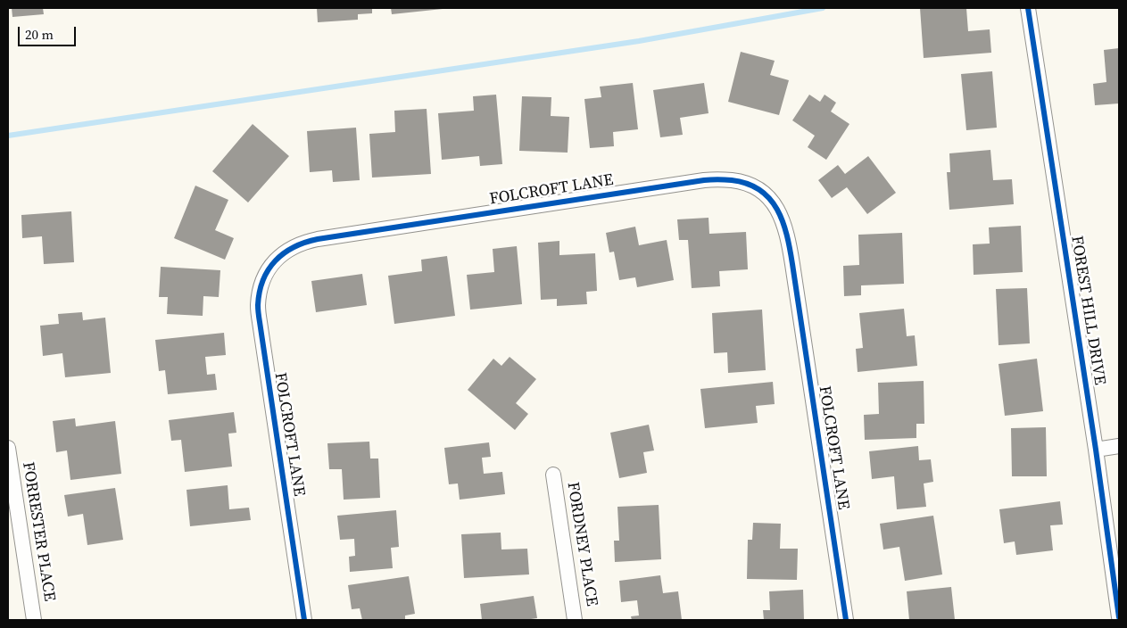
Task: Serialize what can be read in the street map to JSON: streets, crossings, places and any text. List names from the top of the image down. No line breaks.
{"streets":{"street":["FOLCROFT LANE","FOREST HILL DRIVE","FORRESTER PLACE","FORDNEY PLACE"]},"scale_bar":"20 m"}
